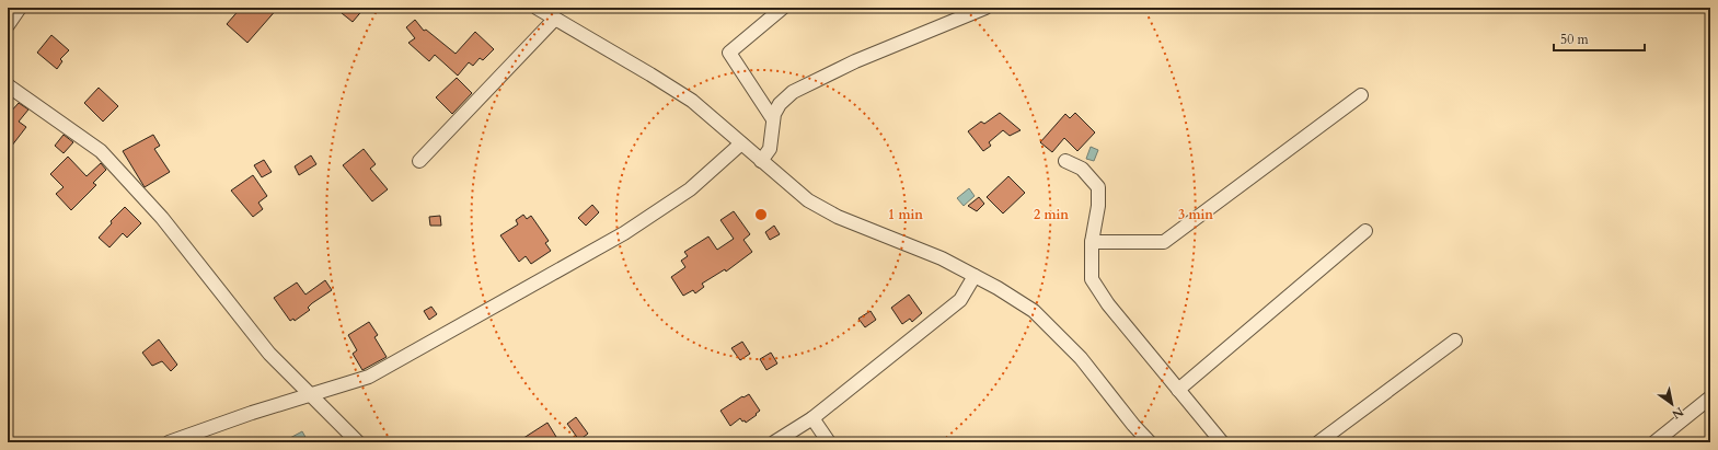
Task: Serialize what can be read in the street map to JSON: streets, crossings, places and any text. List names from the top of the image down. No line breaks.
{"scale_bar":"50 m","north":"bottom right","rings":["1 min","2 min","3 min"]}
